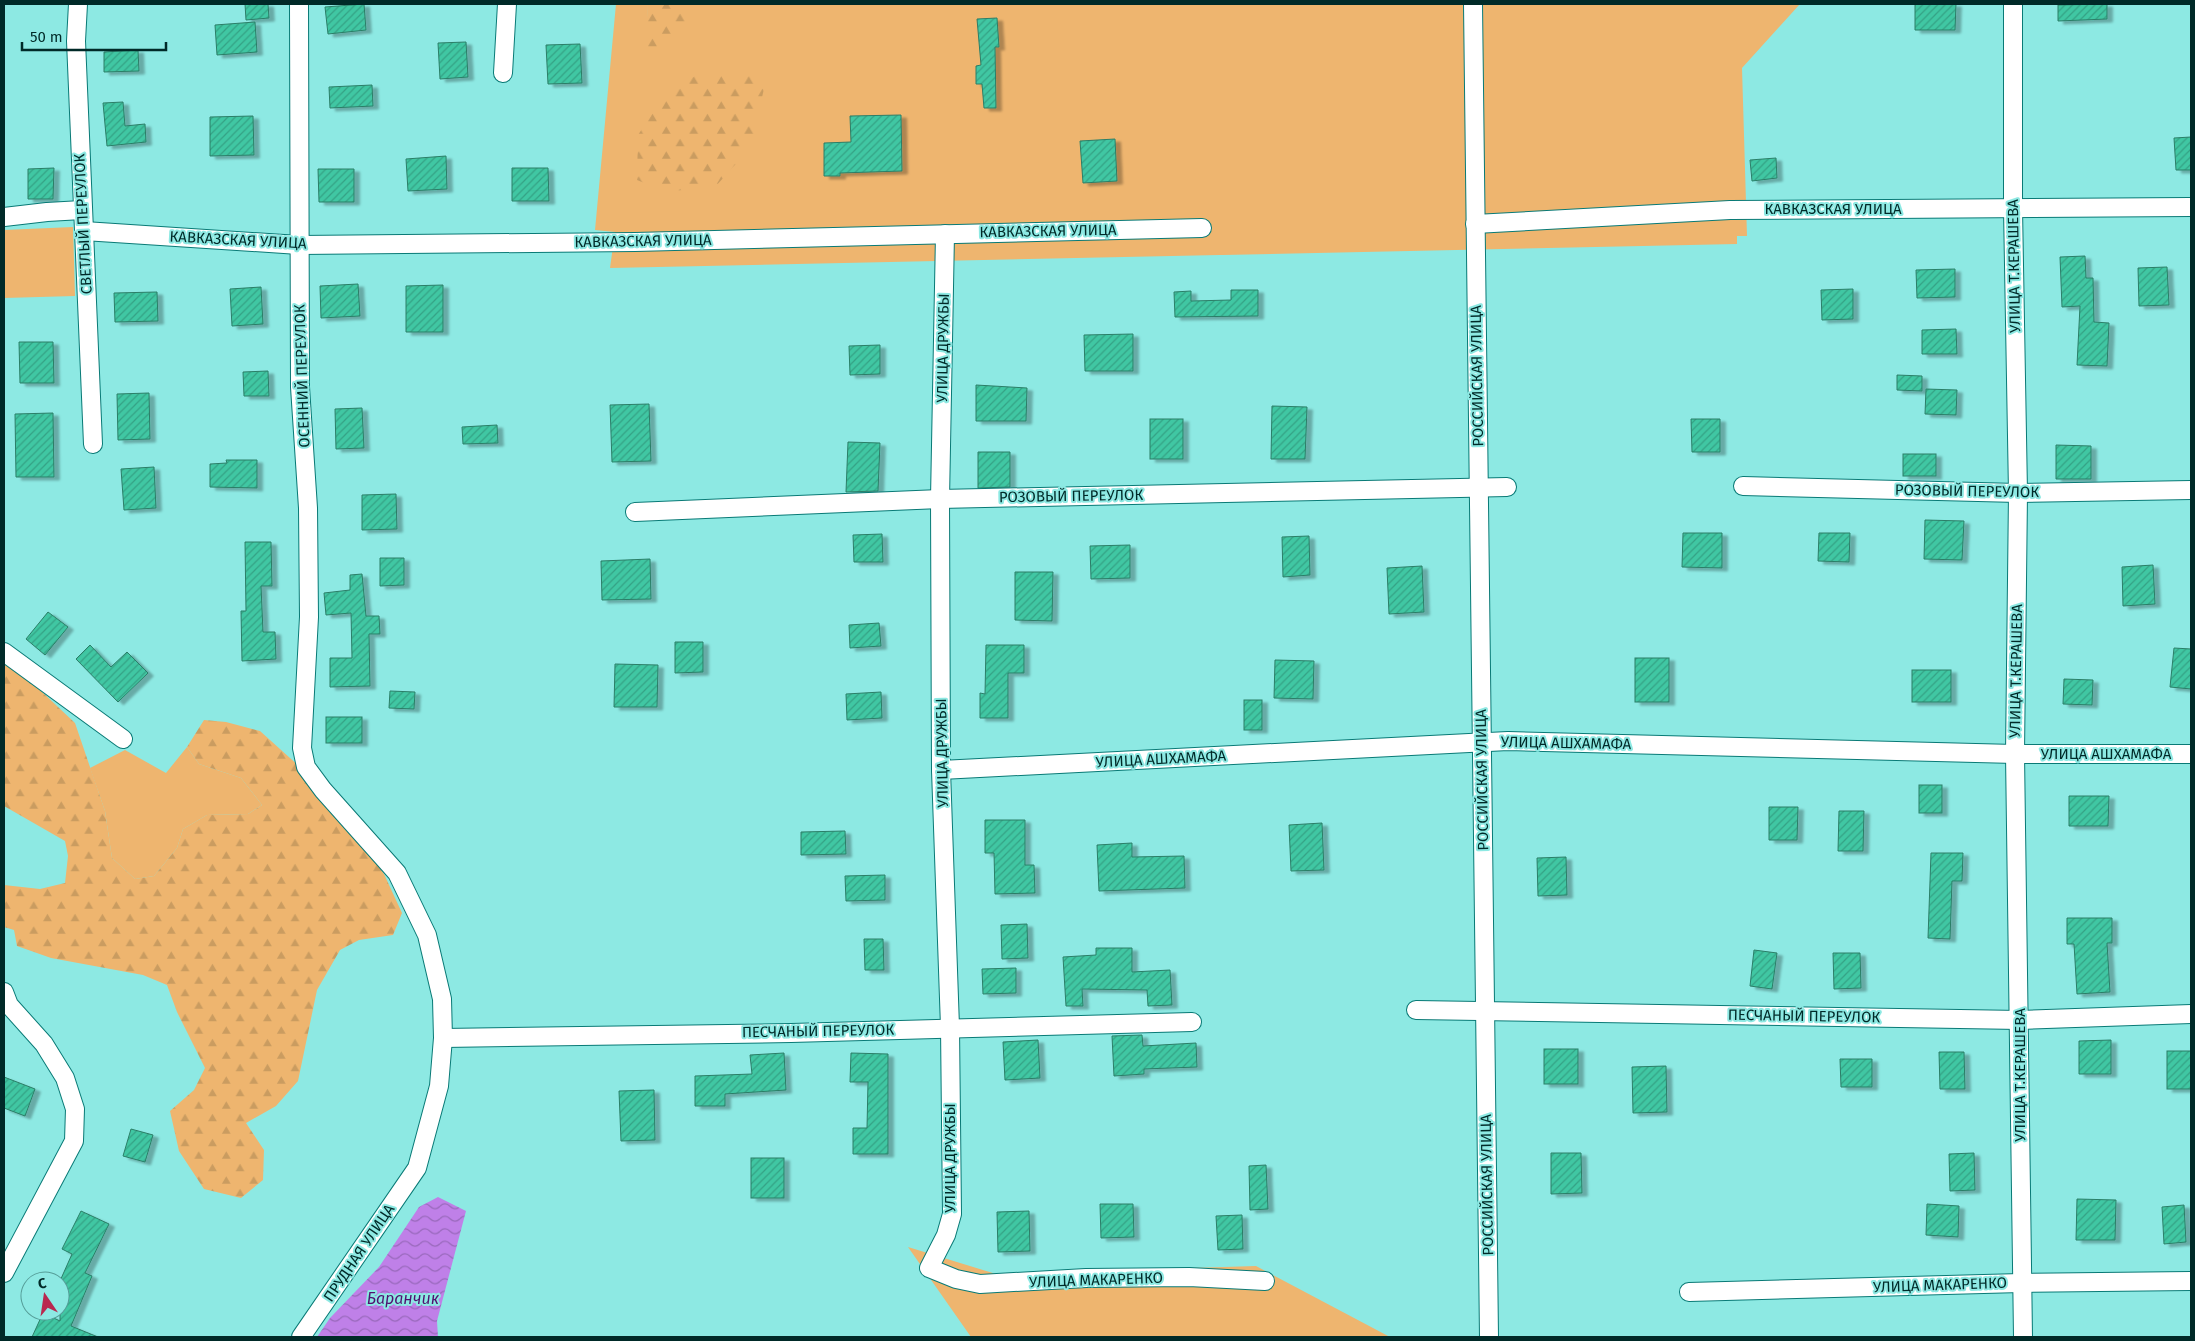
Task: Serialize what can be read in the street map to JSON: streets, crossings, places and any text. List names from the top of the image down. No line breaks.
{"streets":{"street":["КАВКАЗCКАЯ УЛИЦА","СВЕТЛЫЙ ПЕРЕУЛОК","УЛИЦА Т.КЕРАШЕВА","УЛИЦА ДРУЖБЫ","ОСЕННИЙ ПЕРЕУЛОК","РОССИЙСКАЯ УЛИЦА","РОЗОВЫЙ ПЕРЕУЛОК","УЛИЦА АШХАМАФА","ПЕСЧАНЫЙ ПЕРЕУЛОК","ПРУДНАЯ УЛИЦА","УЛИЦА МАКАРЕНКО"]},"crossings":[["КАВКАЗCКАЯ УЛИЦА","СВЕТЛЫЙ ПЕРЕУЛОК"],["КАВКАЗCКАЯ УЛИЦА","УЛИЦА Т.КЕРАШЕВА"],["КАВКАЗCКАЯ УЛИЦА","УЛИЦА ДРУЖБЫ"],["КАВКАЗCКАЯ УЛИЦА","ОСЕННИЙ ПЕРЕУЛОК"],["КАВКАЗCКАЯ УЛИЦА","РОССИЙСКАЯ УЛИЦА"],["УЛИЦА Т.КЕРАШЕВА","РОЗОВЫЙ ПЕРЕУЛОК"],["УЛИЦА Т.КЕРАШЕВА","УЛИЦА АШХАМАФА"],["УЛИЦА Т.КЕРАШЕВА","ПЕСЧАНЫЙ ПЕРЕУЛОК"],["УЛИЦА Т.КЕРАШЕВА","УЛИЦА МАКАРЕНКО"],["УЛИЦА ДРУЖБЫ","РОЗОВЫЙ ПЕРЕУЛОК"],["УЛИЦА ДРУЖБЫ","УЛИЦА АШХАМАФА"],["УЛИЦА ДРУЖБЫ","ПЕСЧАНЫЙ ПЕРЕУЛОК"],["УЛИЦА ДРУЖБЫ","УЛИЦА МАКАРЕНКО"],["ОСЕННИЙ ПЕРЕУЛОК","ПЕСЧАНЫЙ ПЕРЕУЛОК"],["ОСЕННИЙ ПЕРЕУЛОК","ПРУДНАЯ УЛИЦА"],["РОССИЙСКАЯ УЛИЦА","РОЗОВЫЙ ПЕРЕУЛОК"],["РОССИЙСКАЯ УЛИЦА","УЛИЦА АШХАМАФА"],["РОССИЙСКАЯ УЛИЦА","ПЕСЧАНЫЙ ПЕРЕУЛОК"],["ПЕСЧАНЫЙ ПЕРЕУЛОК","ПРУДНАЯ УЛИЦА"]],"water":["Баранчик"],"scale_bar":"50 m","north":"top"}
